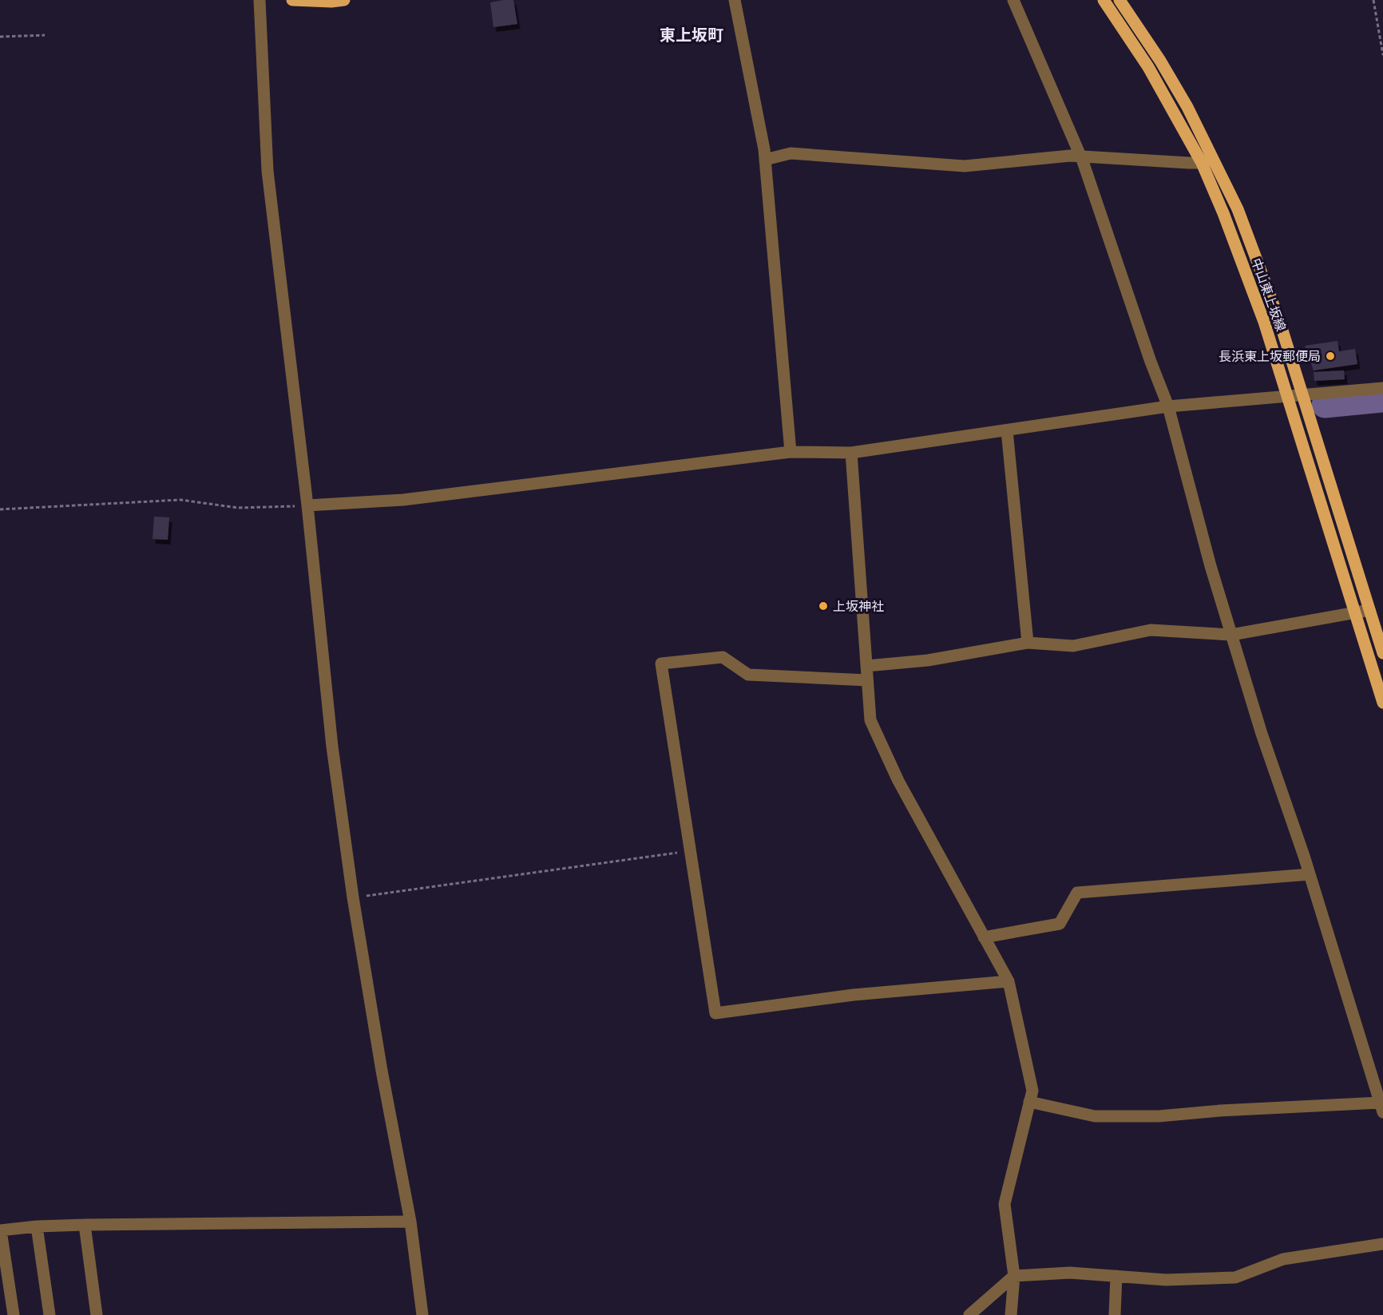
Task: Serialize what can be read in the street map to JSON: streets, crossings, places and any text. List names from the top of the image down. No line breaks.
{"streets":{"main road":["中山東上坂線"]},"districts":["東上坂町"],"places":["長浜東上坂郵便局","上坂神社"]}
